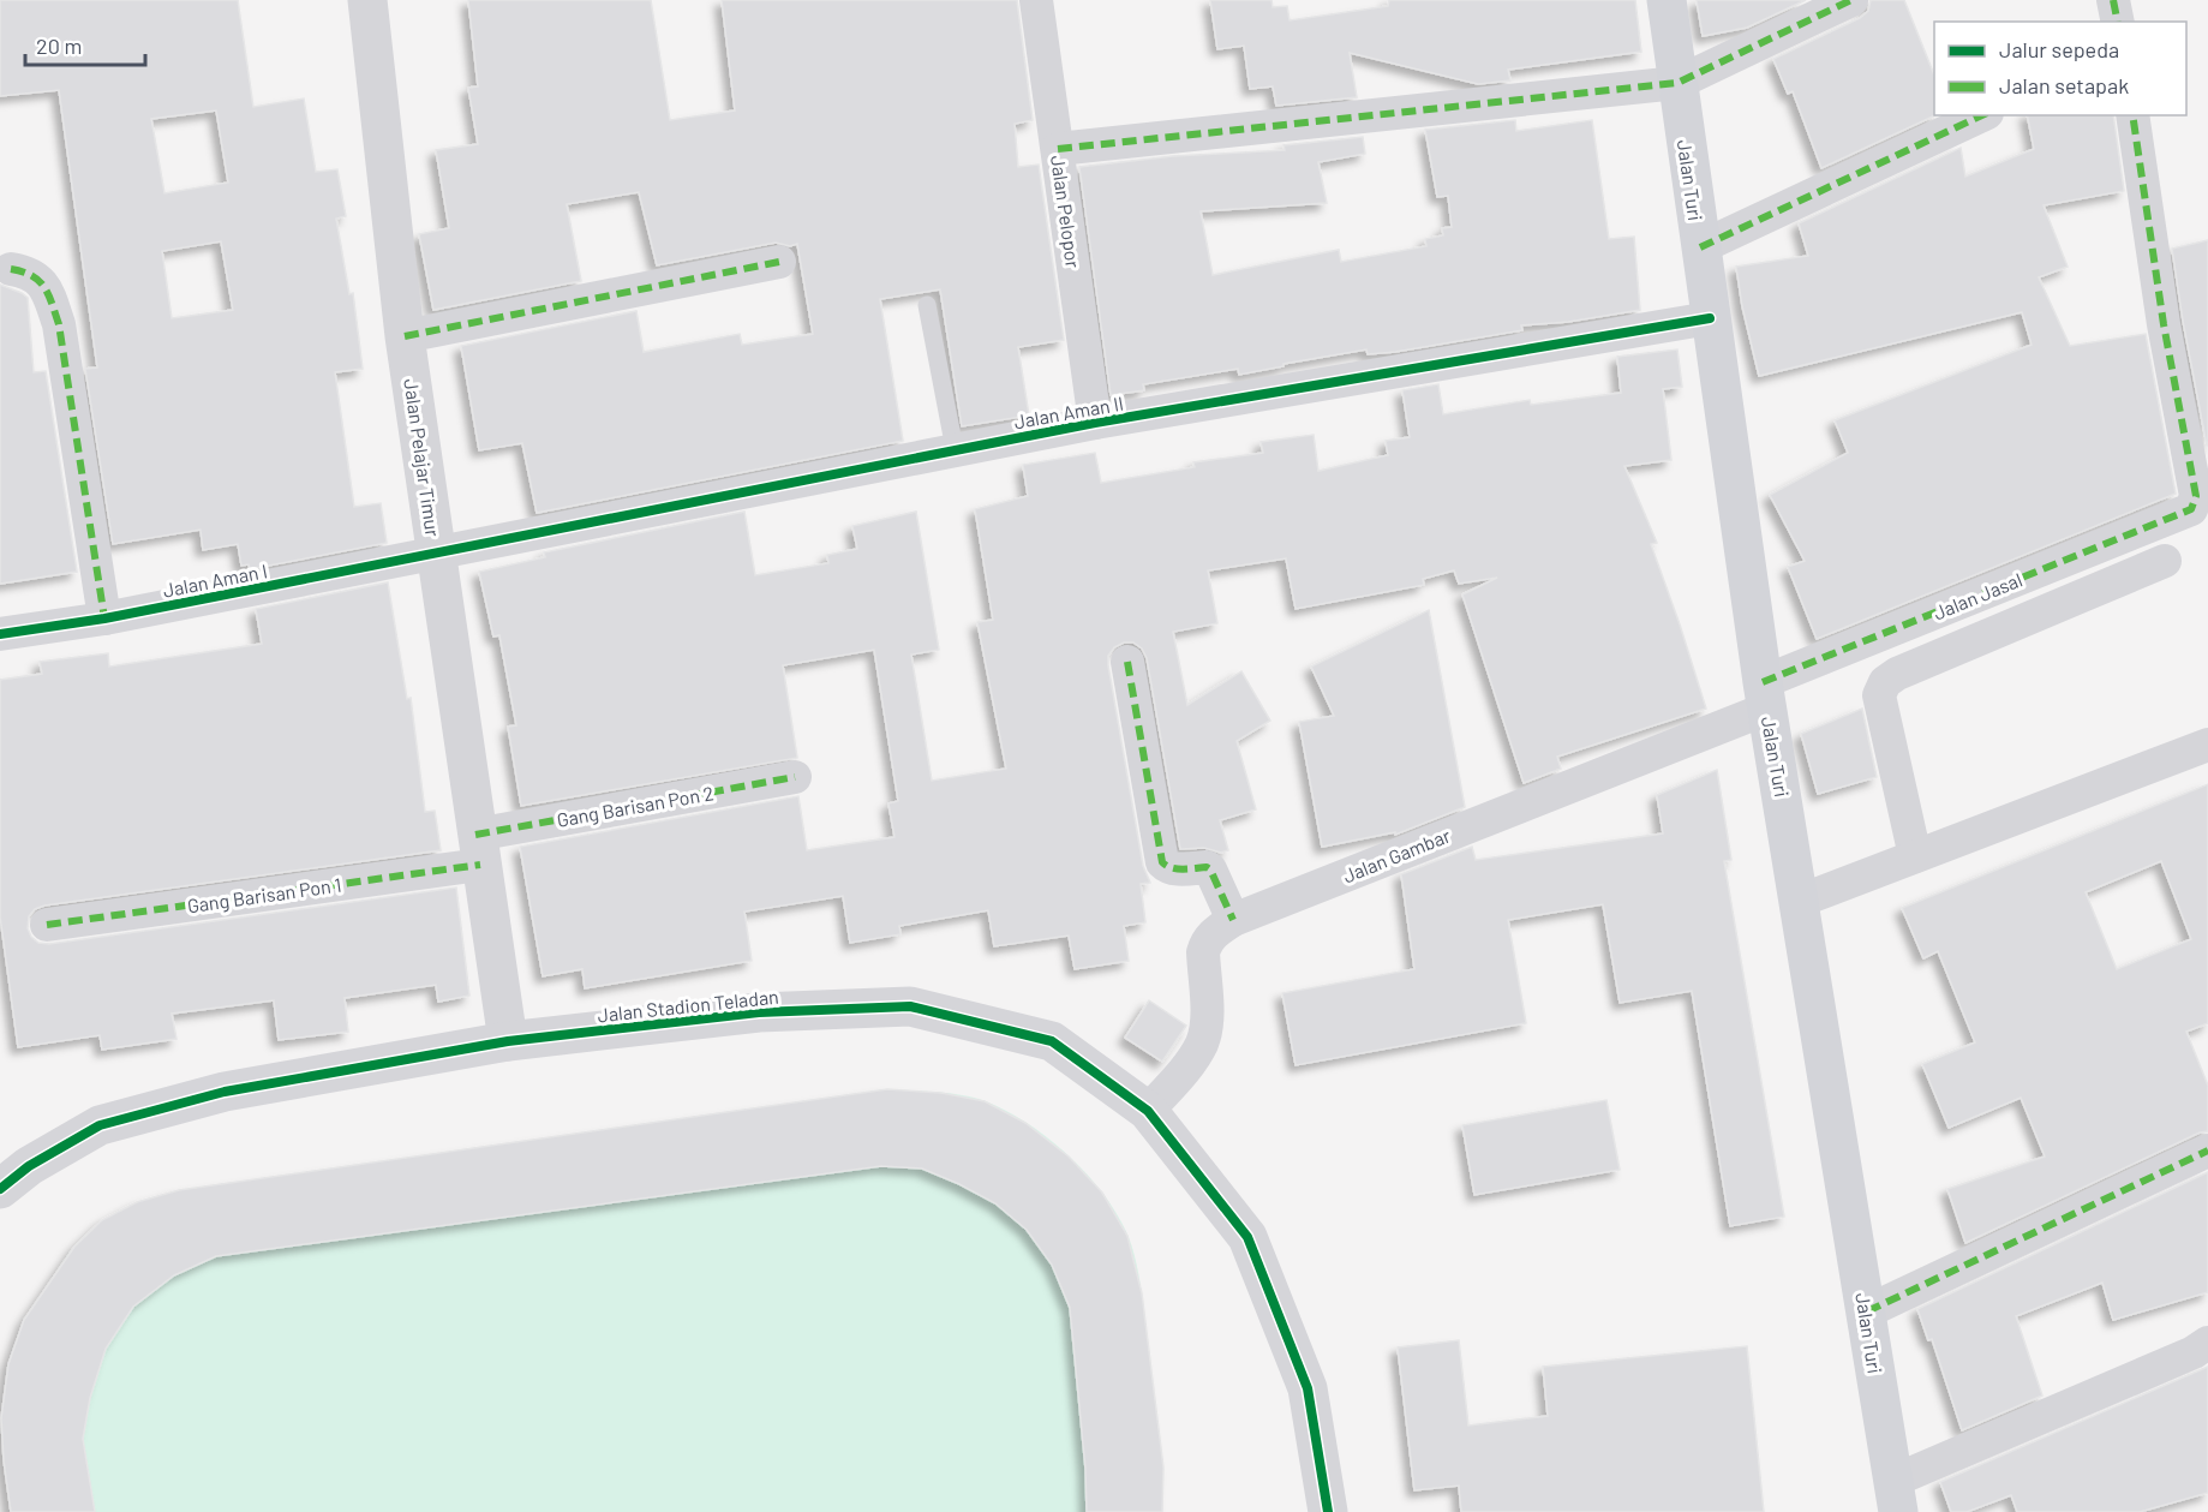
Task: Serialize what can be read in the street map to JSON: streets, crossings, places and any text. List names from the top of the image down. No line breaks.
{"streets":{"main road":["Jalan Turi"],"street":["Jalan Pelopor","Jalan Aman II","Jalan Pelajar Timur","Jalan Aman I","Jalan Jasal","Gang Barisan Pon 2","Jalan Gambar","Gang Barisan Pon 1","Jalan Stadion Teladan"]},"crossings":[["Jalan Turi","Jalan Aman II"],["Jalan Turi","Jalan Jasal"],["Jalan Turi","Jalan Gambar"],["Jalan Pelopor","Jalan Aman II"],["Jalan Aman II","Jalan Pelajar Timur"],["Jalan Aman II","Jalan Aman I"],["Jalan Pelajar Timur","Jalan Aman I"],["Jalan Pelajar Timur","Gang Barisan Pon 2"],["Jalan Pelajar Timur","Gang Barisan Pon 1"],["Jalan Pelajar Timur","Jalan Stadion Teladan"],["Jalan Jasal","Jalan Gambar"],["Gang Barisan Pon 2","Gang Barisan Pon 1"],["Jalan Gambar","Jalan Stadion Teladan"]],"legend":["Jalur sepeda","Jalan setapak"],"scale_bar":"20 m"}
